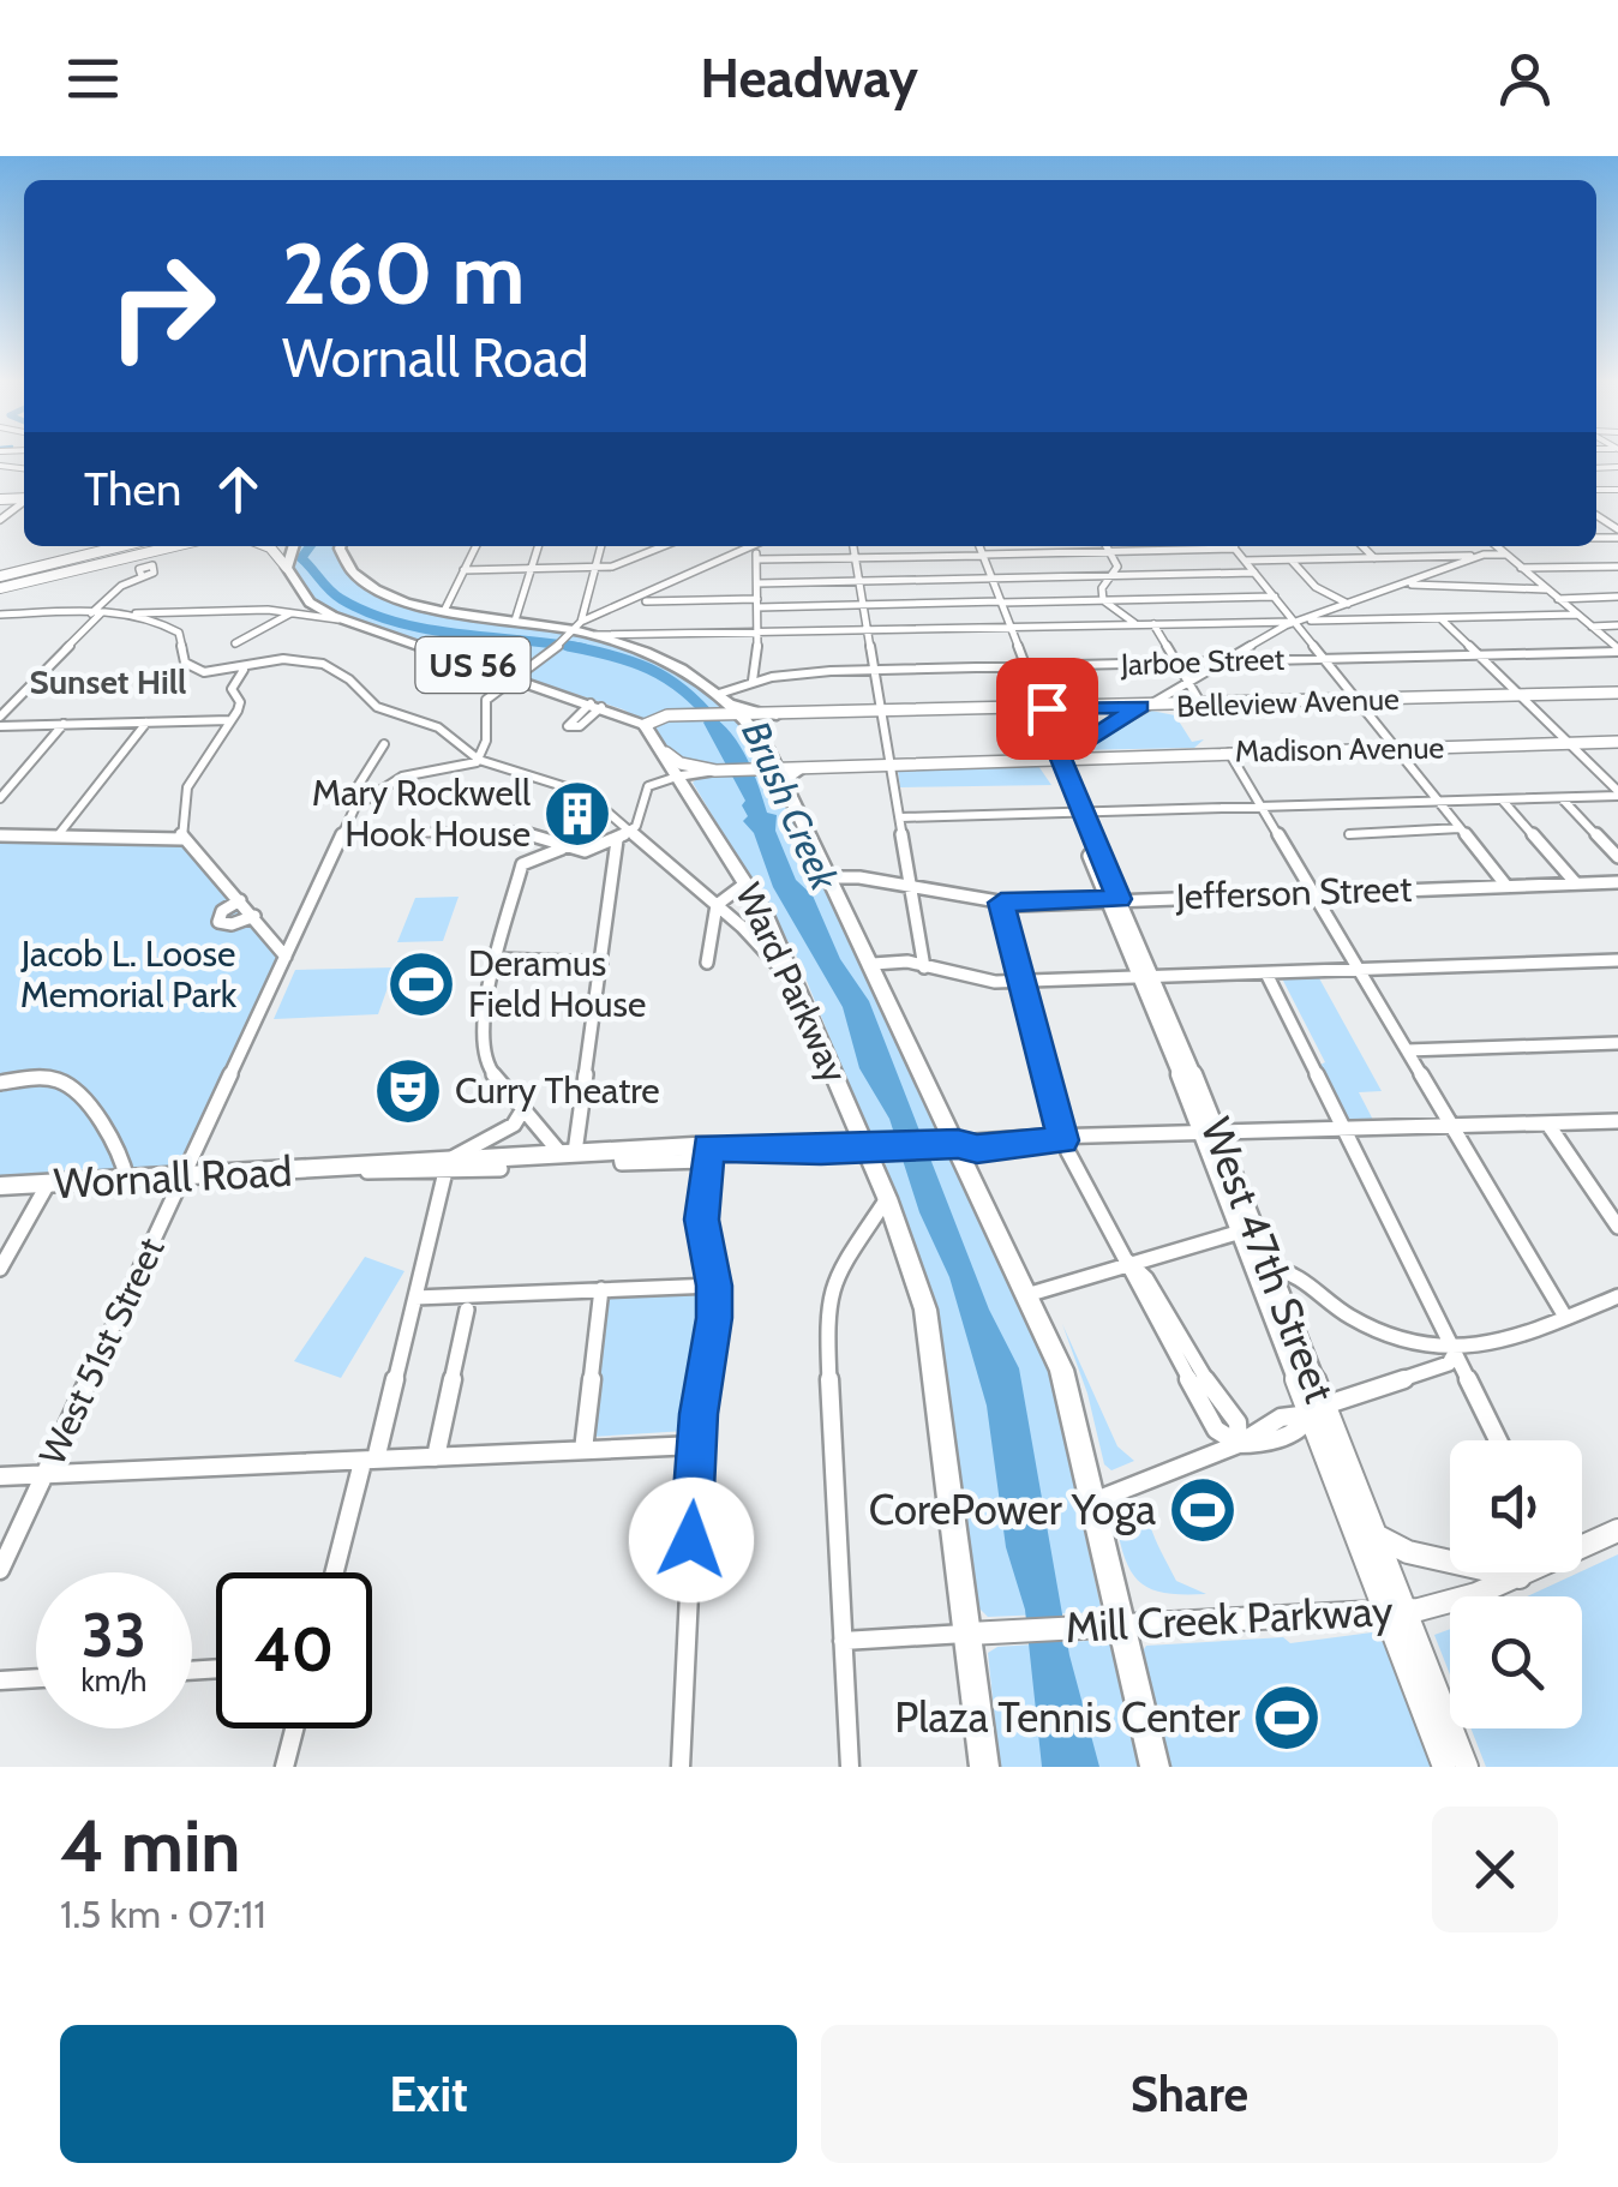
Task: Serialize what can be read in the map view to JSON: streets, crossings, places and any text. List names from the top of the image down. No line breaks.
{"streets":{"highway":["US 56","Ward Parkway"],"main road":["Belleview Avenue","Madison Avenue","Wornall Road","West 47th Street","Mill Creek Parkway"],"street":["Jarboe Street","Jefferson Street","West 51st Street"]},"crossings":[["Jarboe Street","US 56"],["Jarboe Street","West 47th Street"],["US 56","Belleview Avenue"],["US 56","Ward Parkway"],["Belleview Avenue","West 47th Street"],["Madison Avenue","West 47th Street"],["Jefferson Street","West 47th Street"],["Ward Parkway","Wornall Road"],["Ward Parkway","Mill Creek Parkway"],["Wornall Road","West 51st Street"],["West 47th Street","Mill Creek Parkway"]],"districts":["Sunset Hill"],"water":["Brush Creek"],"parks":["Jacob L. Loose Memorial Park"],"places":{"building":["Mary Rockwell Hook House"],"sports":["Deramus Field House","CorePower Yoga","Plaza Tennis Center"],"theatre":["Curry Theatre"]},"page":{"header":"Headway","turn":["260 m","Wornall Road"],"then":"Then","speed":"33 km/h","limit":"40","heading":["4 min","1.5 km · 07:11"],"buttons":["Exit","Share"]}}
